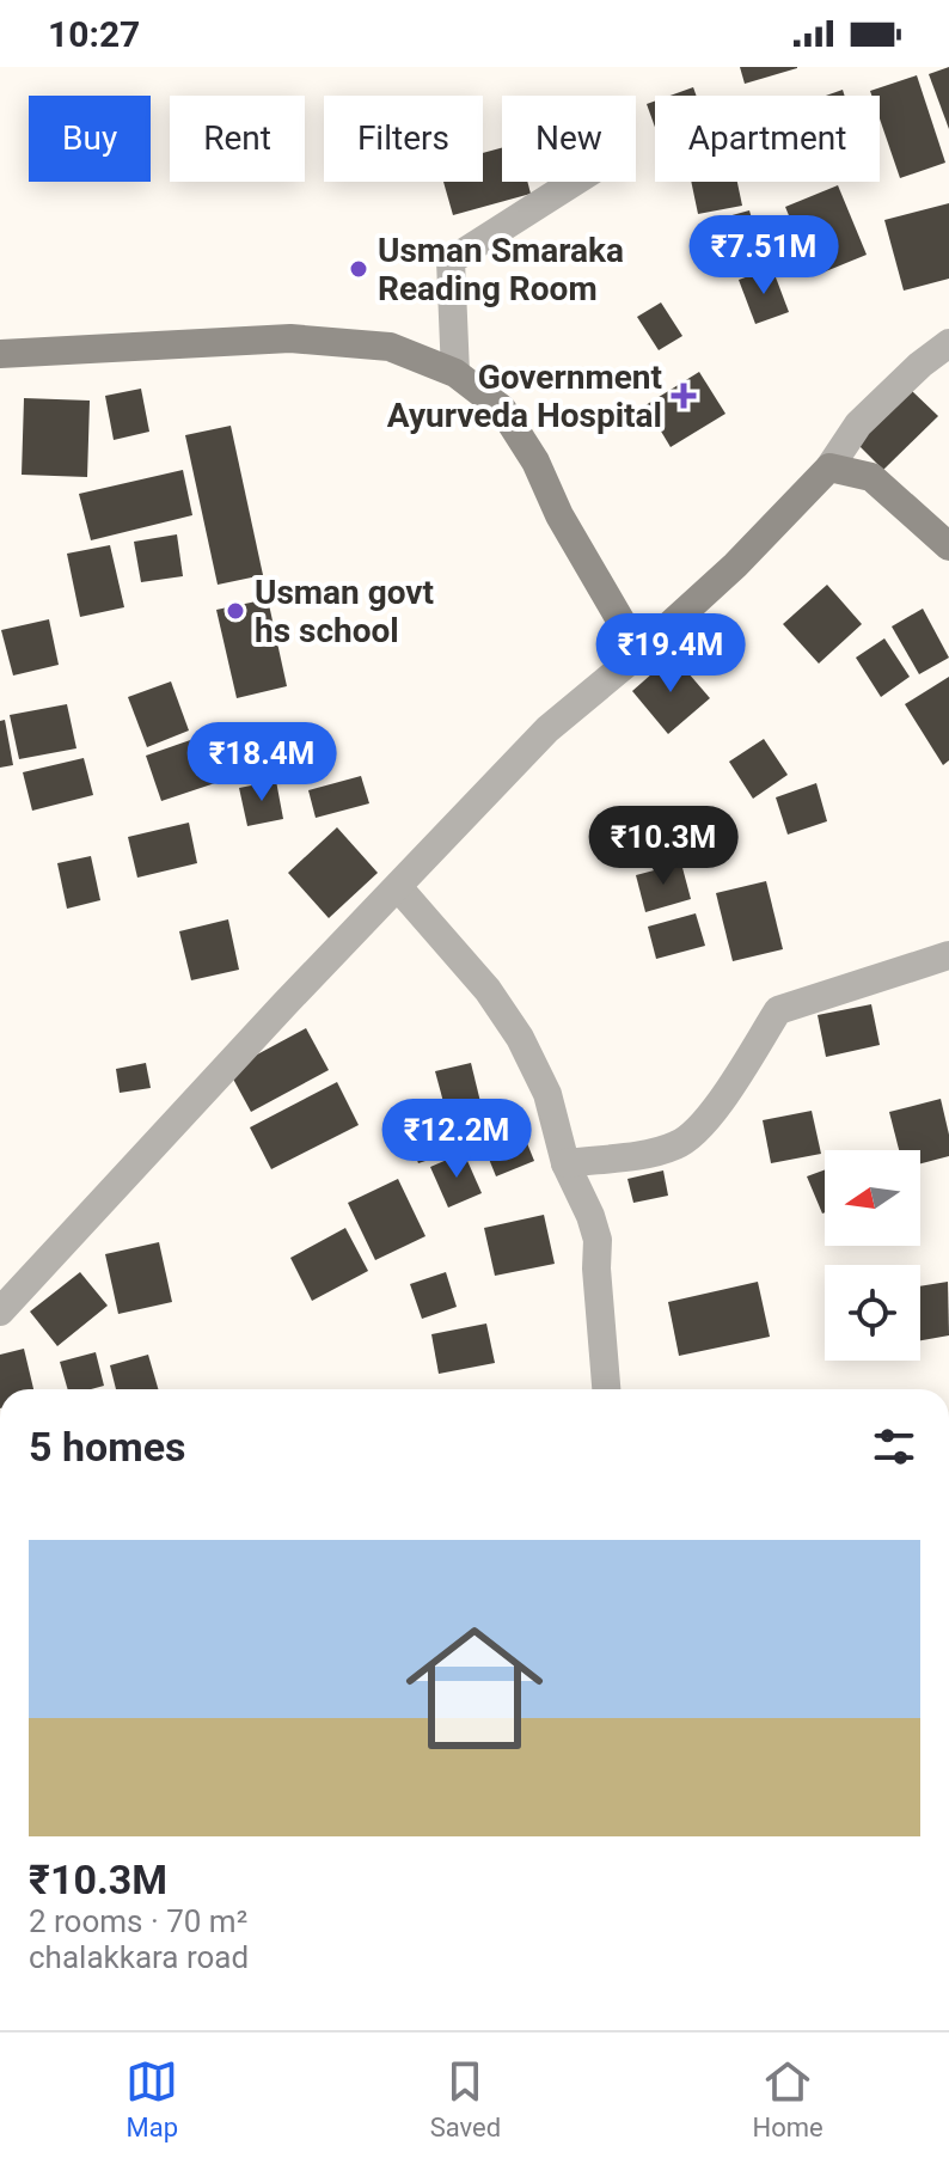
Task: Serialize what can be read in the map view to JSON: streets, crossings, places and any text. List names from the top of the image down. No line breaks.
{"places":{"other":["Usman Smaraka Reading Room","Usman govt hs school"],"health":["Government Ayurveda Hospital"]},"north":"left","page":{"status":"10:27","chip":["Buy","Rent","Filters","New","Apartment"],"price":["₹7.51M","₹19.4M","₹18.4M","₹10.3M","₹12.2M"],"heading":"5 homes","list":[{"name":"₹10.3M","note":"2 rooms · 70 m² · chalakkara road"}],"tabs":["Map","Saved","Home"]}}
